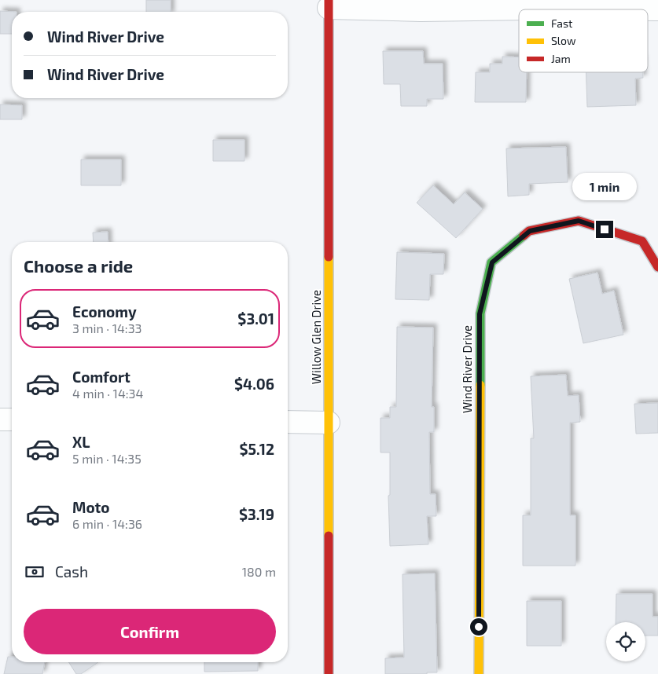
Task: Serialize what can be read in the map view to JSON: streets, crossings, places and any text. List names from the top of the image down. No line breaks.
{"streets":{"main road":["Willow Glen Drive","Wind River Drive"]},"legend":["Fast","Slow","Jam"],"page":{"banner":["Wind River Drive","Wind River Drive"],"bubble":"1 min","heading":"Choose a ride","list":[{"name":"Economy","note":"3 min · 14:33","value":"$3.01"},{"name":"Comfort","note":"4 min · 14:34","value":"$4.06"},{"name":"XL","note":"5 min · 14:35","value":"$5.12"},{"name":"Moto","note":"6 min · 14:36","value":"$3.19"}],"pay":["Cash","180 m"],"buttons":"Confirm"}}
